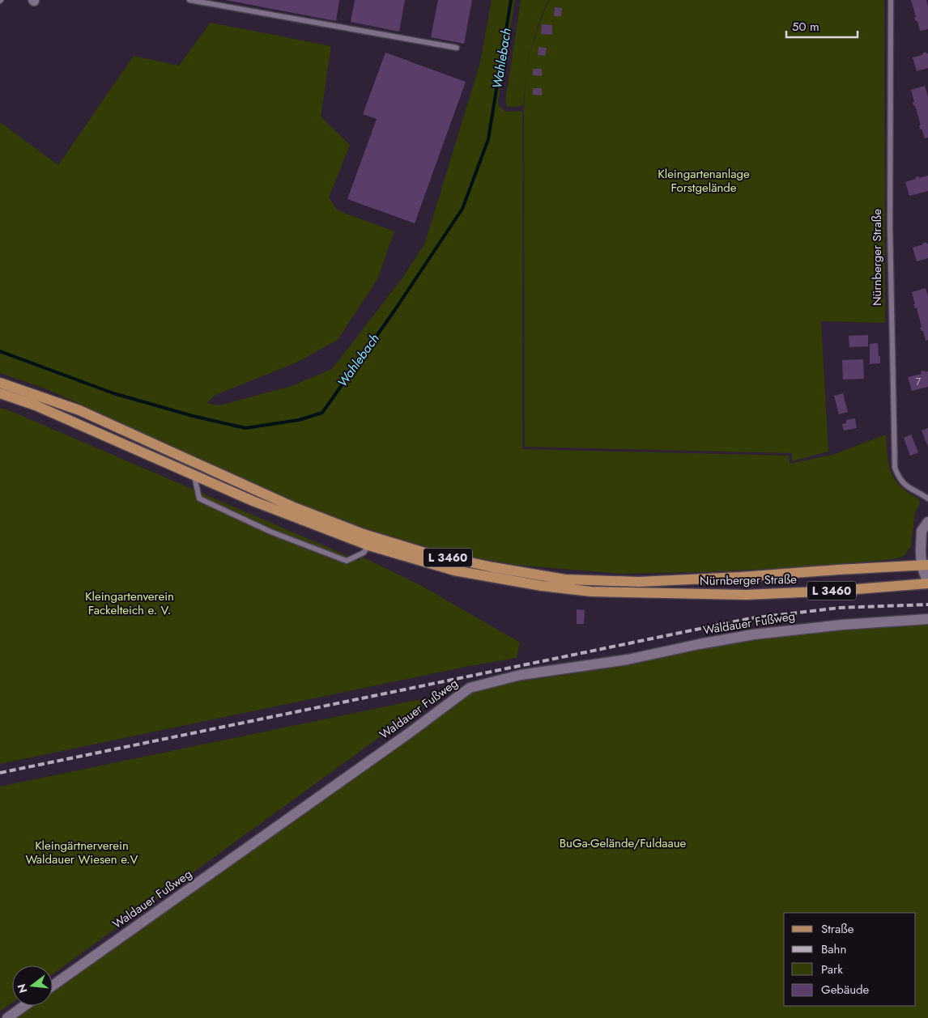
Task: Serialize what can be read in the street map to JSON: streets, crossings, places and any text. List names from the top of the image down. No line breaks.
{"streets":{"main road":["Nürnberger Straße","L 3460"],"street":["Waldauer Fußweg"]},"crossings":[["Nürnberger Straße","L 3460"]],"water":["Wahlebach"],"parks":["Kleingartenanlage Forstgelände","Kleingartenverein Fackelteich e. V.","BuGa-Gelände/Fuldaaue","Kleingärtnerverein Waldauer Wiesen e.V"],"house_numbers":["7"],"legend":["Straße","Bahn","Park","Gebäude"],"scale_bar":"50 m","north":"left"}
